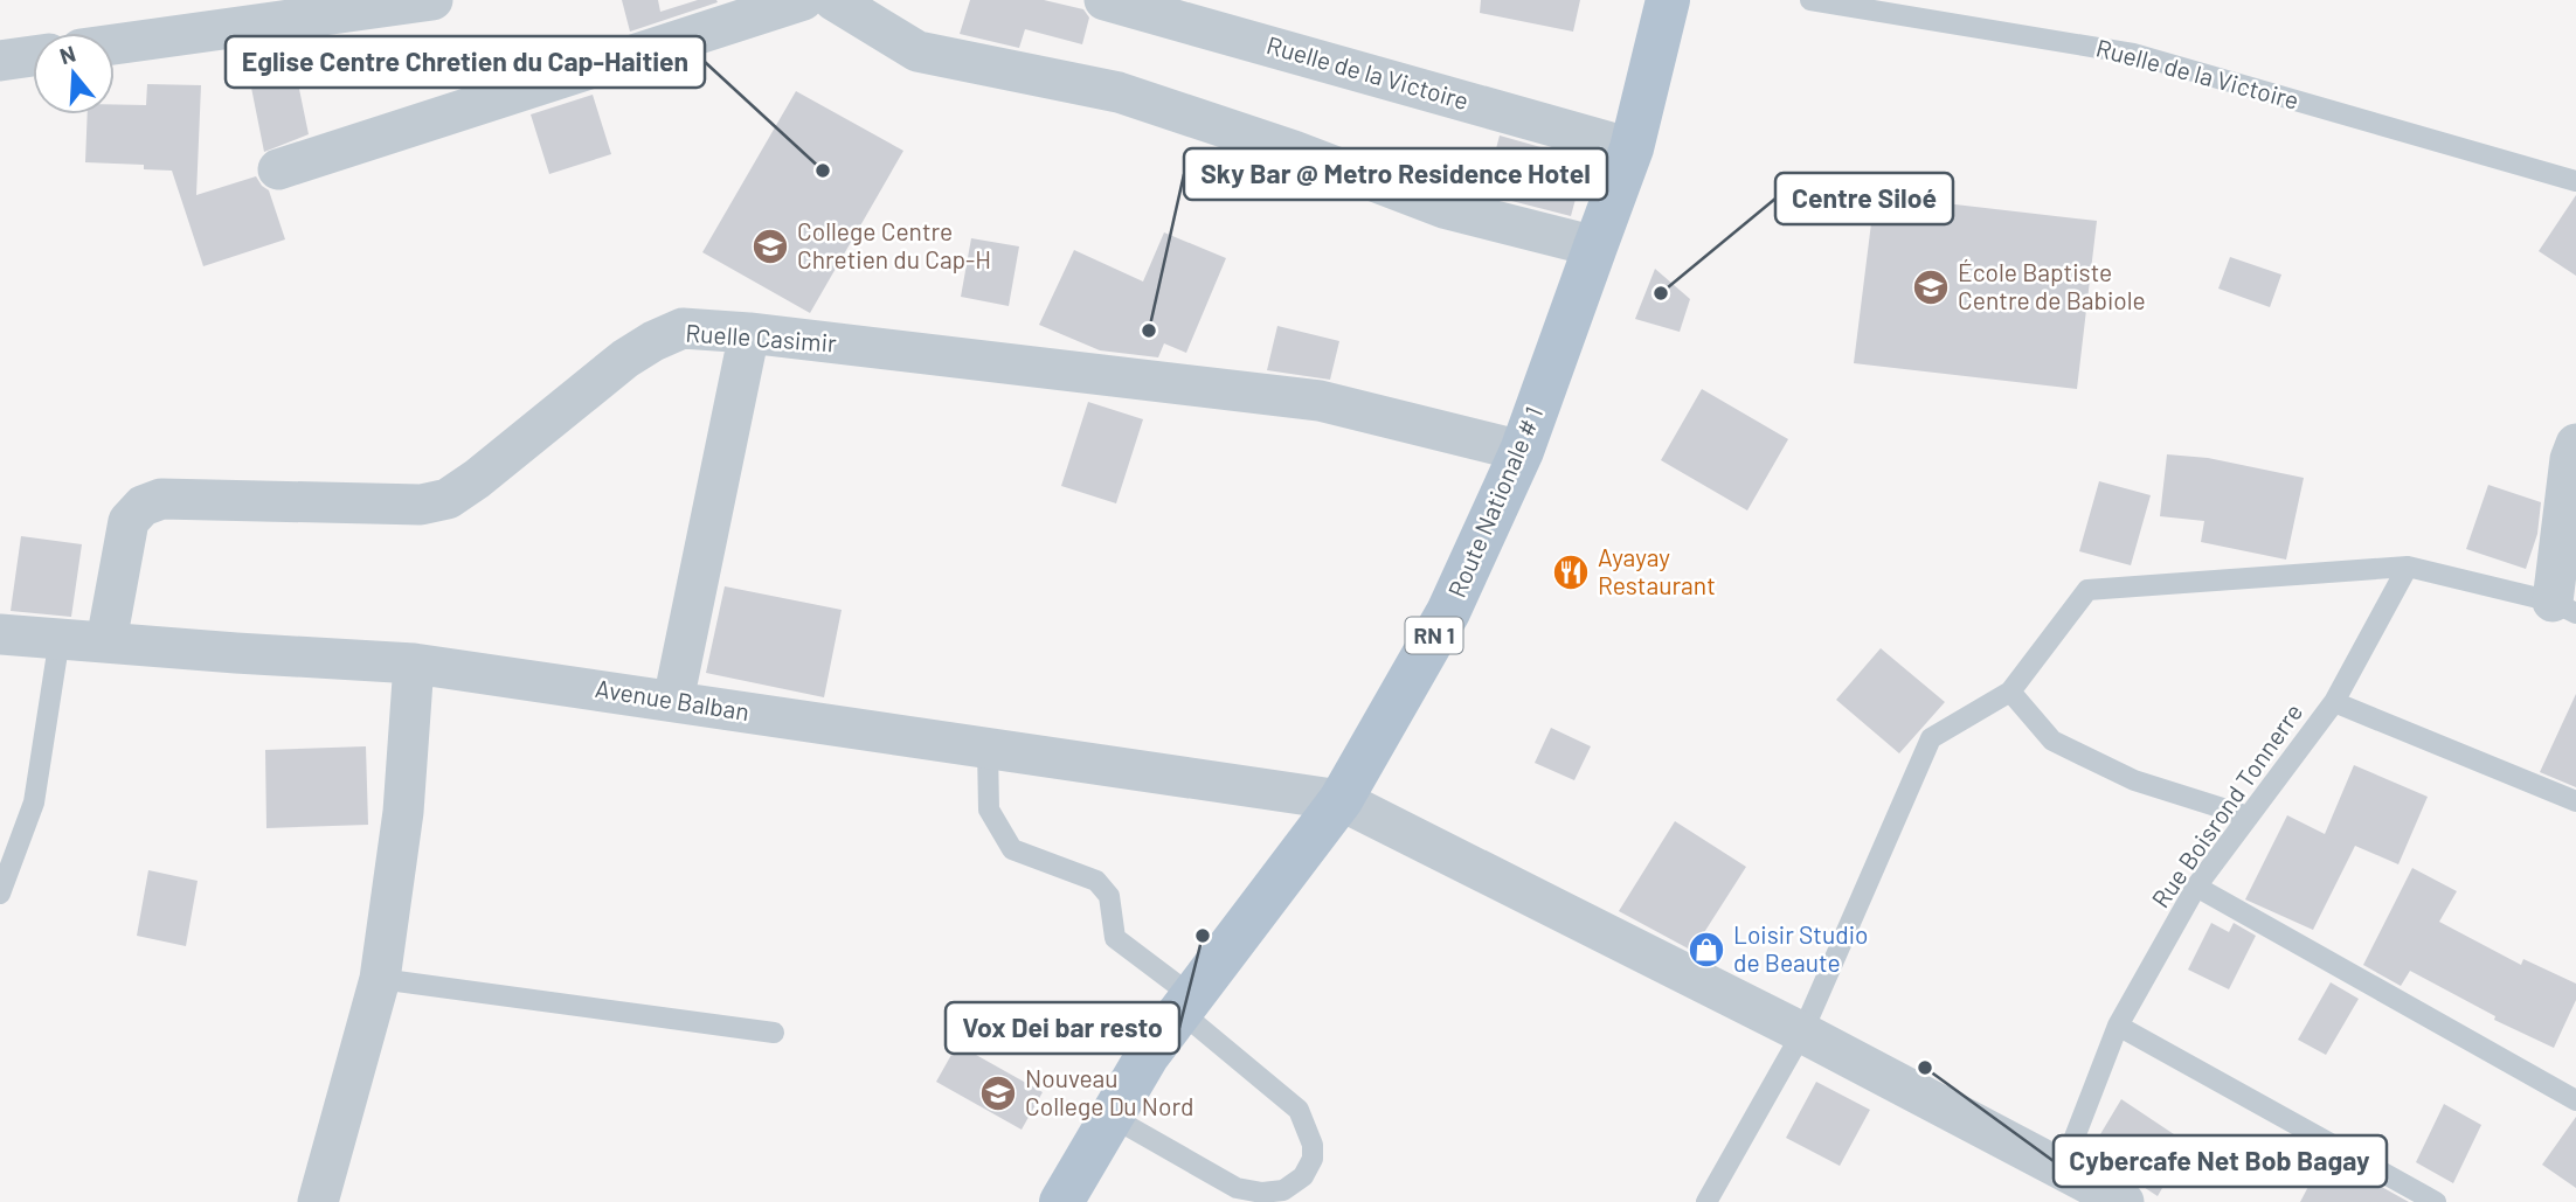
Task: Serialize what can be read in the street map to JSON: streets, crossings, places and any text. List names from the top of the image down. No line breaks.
{"streets":{"main road":["Route Nationale # 1","RN 1"],"street":["Ruelle de la Victoire","Ruelle Casimir","Avenue Balban"],"lane":["Rue Boisrond Tonnerre"]},"crossings":[["Ruelle de la Victoire","Route Nationale # 1"],["Ruelle Casimir","Route Nationale # 1"],["Ruelle Casimir","Avenue Balban"],["Route Nationale # 1","Avenue Balban"],["Avenue Balban","Rue Boisrond Tonnerre"]],"places":{"other":["Eglise Centre Chretien du Cap-Haitien","Centre Siloé","Sky Bar @ Metro Residence Hotel","Vox Dei bar resto","Cybercafe Net Bob Bagay"],"school or university":["College Centre Chretien du Cap-H","École Baptiste Centre de Babiole","Nouveau College Du Nord"],"restaurant":["Ayayay Restaurant"],"shop":["Loisir Studio de Beaute"]},"north":"top"}
